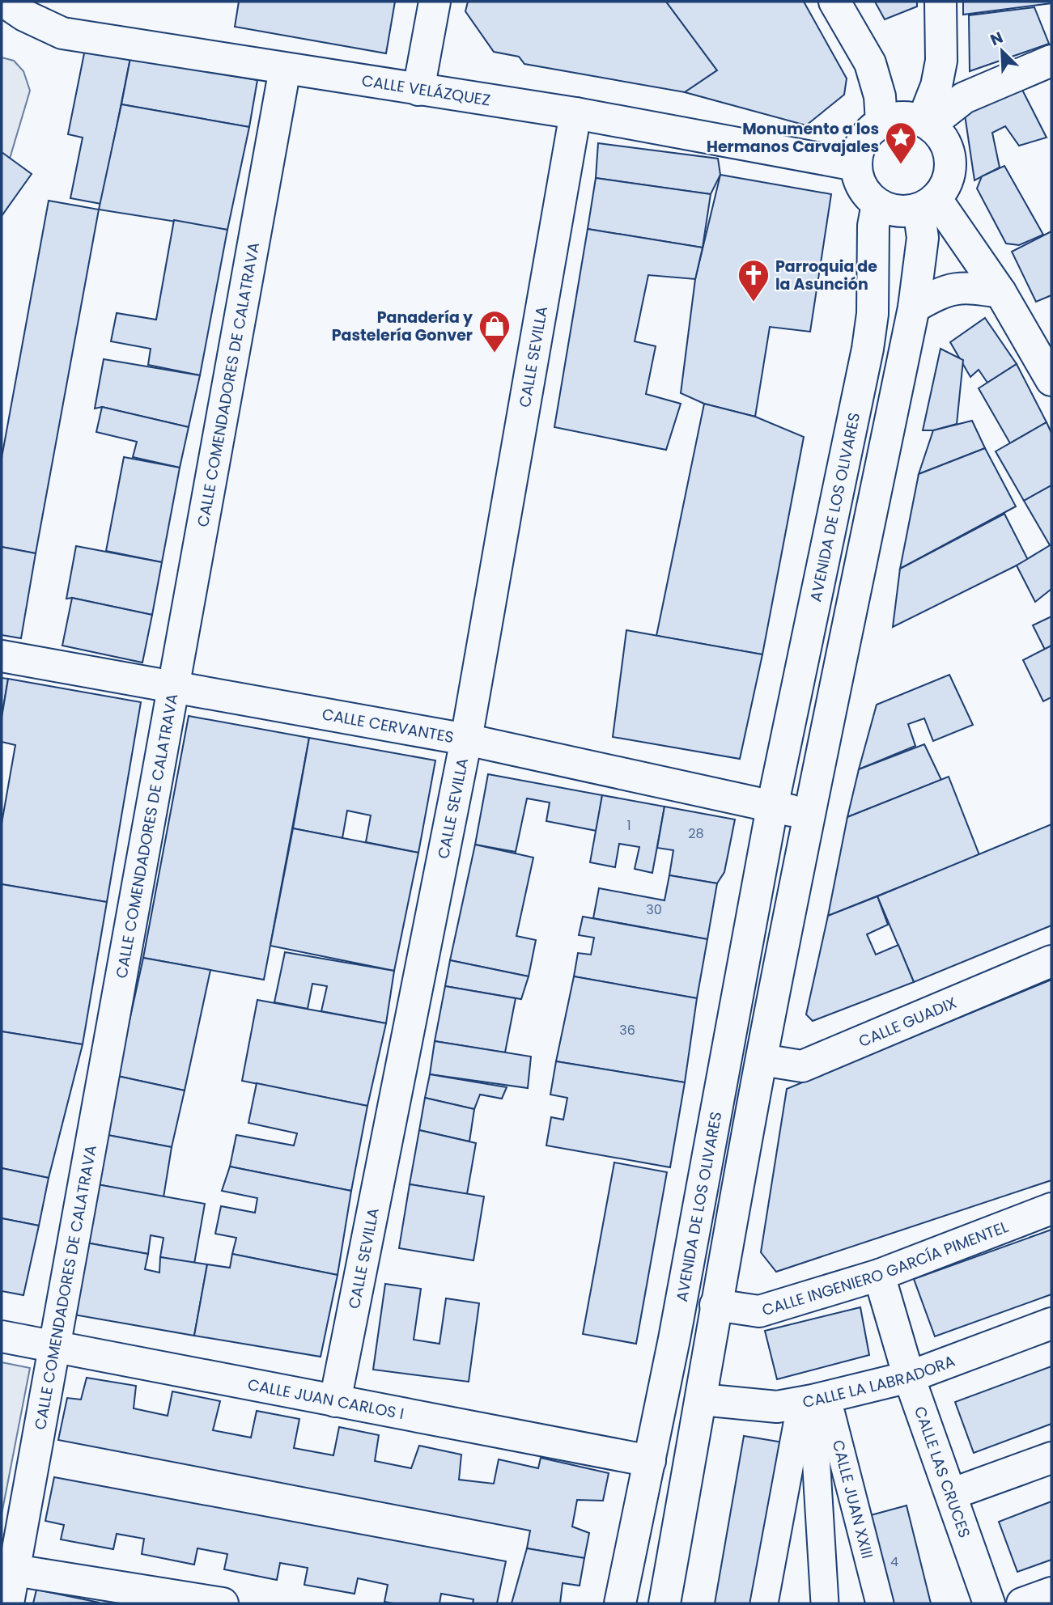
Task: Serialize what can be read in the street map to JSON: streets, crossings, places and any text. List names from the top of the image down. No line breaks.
{"streets":{"street":["CALLE VELÁZQUEZ","CALLE SEVILLA","CALLE COMENDADORES DE CALATRAVA","AVENIDA DE LOS OLIVARES","CALLE CERVANTES","CALLE GUADIX","CALLE INGENIERO GARCÍA PIMENTEL","CALLE LA LABRADORA","CALLE JUAN CARLOS I","CALLE LAS CRUCES","CALLE JUAN XXIII"]},"crossings":[["CALLE VELÁZQUEZ","CALLE SEVILLA"],["CALLE VELÁZQUEZ","CALLE COMENDADORES DE CALATRAVA"],["CALLE VELÁZQUEZ","AVENIDA DE LOS OLIVARES"],["CALLE SEVILLA","CALLE CERVANTES"],["CALLE SEVILLA","CALLE JUAN CARLOS I"],["CALLE COMENDADORES DE CALATRAVA","CALLE CERVANTES"],["CALLE COMENDADORES DE CALATRAVA","CALLE JUAN CARLOS I"],["AVENIDA DE LOS OLIVARES","CALLE CERVANTES"],["AVENIDA DE LOS OLIVARES","CALLE JUAN CARLOS I"],["CALLE INGENIERO GARCÍA PIMENTEL","CALLE LAS CRUCES"],["CALLE LA LABRADORA","CALLE LAS CRUCES"],["CALLE LA LABRADORA","CALLE JUAN XXIII"]],"places":{"place":["Monumento a los Hermanos Carvajales"],"church":["Parroquia de la Asunción"],"shop":["Panadería y Pastelería Gonver"]},"house_numbers":["1","28","30","36","4"],"north":"top left"}
